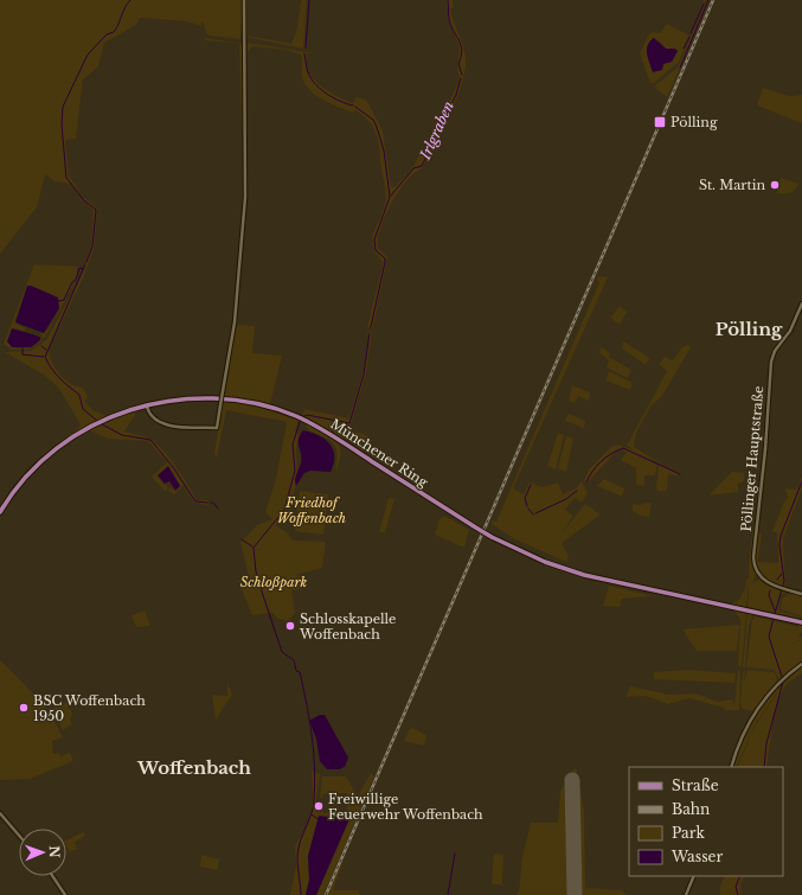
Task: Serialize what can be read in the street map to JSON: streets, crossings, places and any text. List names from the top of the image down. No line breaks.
{"streets":{"main road":["Münchener Ring"],"street":["Pöllinger Hauptstraße"]},"districts":["Pölling","Woffenbach"],"water":["Irlgraben"],"parks":["Friedhof Woffenbach","Schloßpark"],"places":{"transit":["Pölling"],"other":["St. Martin","Schlosskapelle Woffenbach","BSC Woffenbach 1950","Freiwillige Feuerwehr Woffenbach"]},"legend":["Straße","Bahn","Park","Wasser"],"north":"right"}
